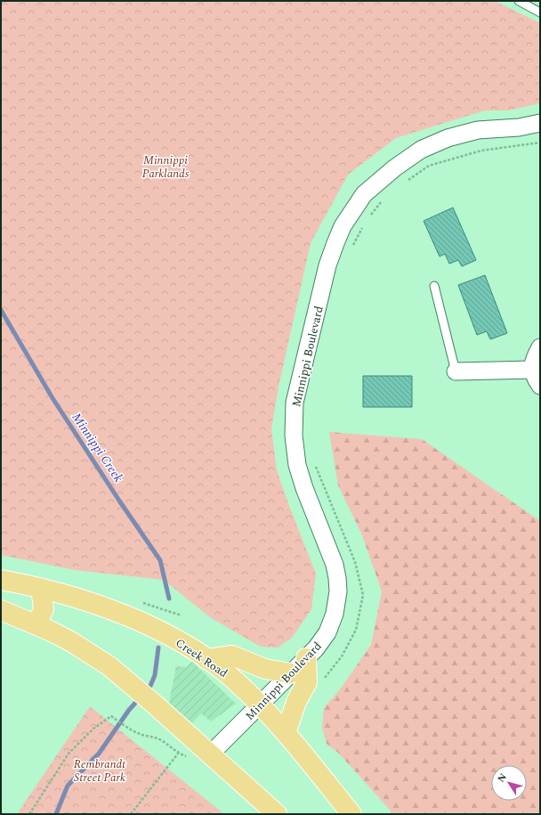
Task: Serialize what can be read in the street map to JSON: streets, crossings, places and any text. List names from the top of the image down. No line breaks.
{"streets":{"main road":["Creek Road"],"street":["Minnippi Boulevard"]},"crossings":[["Minnippi Boulevard","Creek Road"]],"water":["Minnippi Creek"],"parks":["Minnippi Parklands","Rembrandt Street Park"],"north":"top left"}
